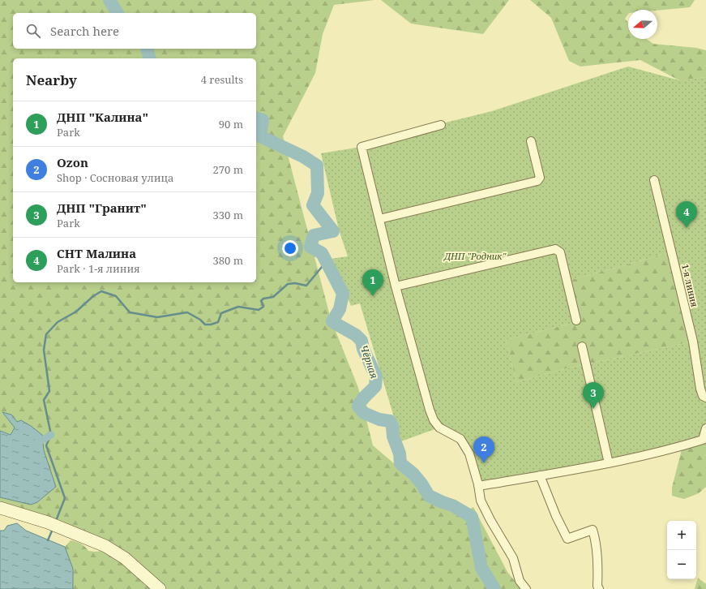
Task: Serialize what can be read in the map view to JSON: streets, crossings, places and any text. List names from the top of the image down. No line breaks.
{"streets":{"street":["1-я линия"]},"water":["Чёрная"],"parks":["ДНП \"Родник\""],"north":"left","page":{"search":"Search here","heading":["Nearby","4 results"],"list":[{"mark":"1","name":"ДНП \"Калина\"","note":"Park","value":"90 m"},{"mark":"2","name":"Ozon","note":"Shop · Сосновая улица","value":"270 m"},{"mark":"3","name":"ДНП \"Гранит\"","note":"Park","value":"330 m"},{"mark":"4","name":"СНТ Малина","note":"Park · 1-я линия","value":"380 m"}],"pins":["4","1","3","2"],"map_buttons":["+","−"]}}
